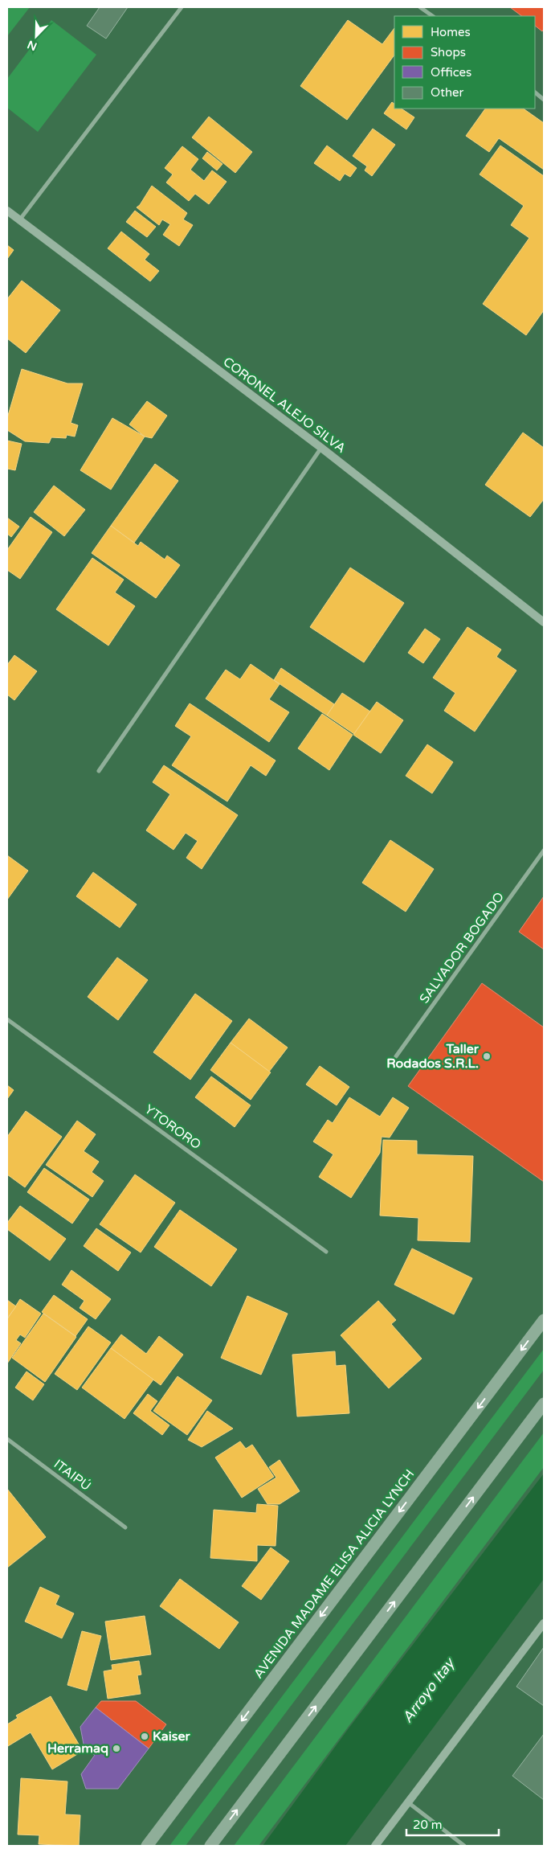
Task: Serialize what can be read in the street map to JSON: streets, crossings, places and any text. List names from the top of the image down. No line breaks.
{"streets":{"highway":["AVENIDA MADAME ELISA ALICIA LYNCH"],"main road":["CORONEL ALEJO SILVA"],"street":["SALVADOR BOGADO","YTORORO","ITAIPÚ"]},"water":["Arroyo Itay"],"places":["Taller Rodados S.R.L.","Kaiser","Herramaq"],"legend":["Homes","Shops","Offices","Other"],"scale_bar":"20 m","north":"bottom left"}
